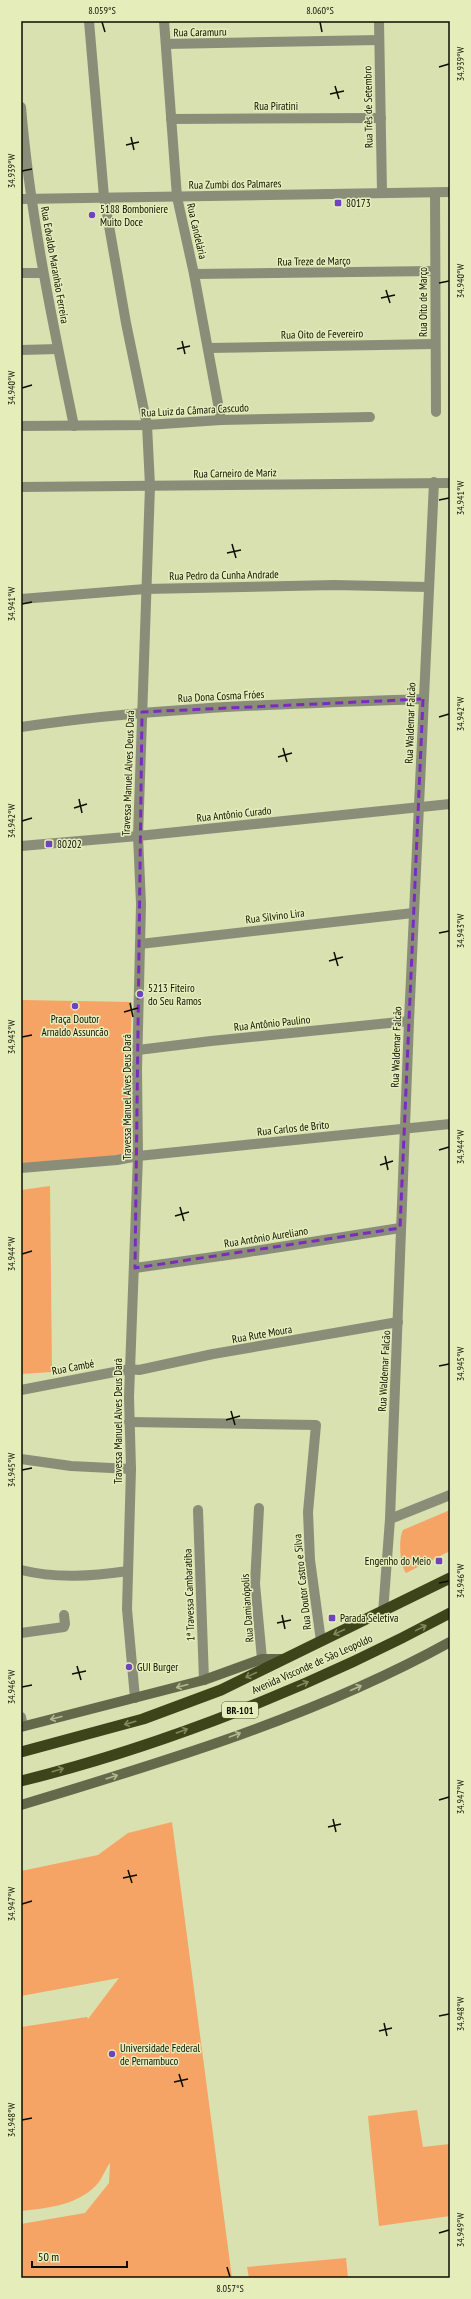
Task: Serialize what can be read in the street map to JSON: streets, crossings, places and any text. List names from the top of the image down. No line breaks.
{"streets":{"highway":["Avenida Visconde de São Leopoldo","BR-101"],"street":["Rua Caramuru","Rua Piratini","Rua Três de Setembro","Rua Zumbi dos Palmares","Rua Candelária","Rua Treze de Março","Rua Edvaldo Maranhão Ferreira","Rua Oito de Março","Rua Oito de Fevereiro","Rua Luiz da Câmara Cascudo","Rua Carneiro de Mariz","Rua Pedro da Cunha Andrade","Rua Dona Cosma Fróes","Rua Waldemar Falcão","Travessa Manuel Alves Deus Dará","Rua Antônio Curado","Rua Silvino Lira","Rua Antônio Paulino","Rua Carlos de Brito","Rua Antônio Aureliano","Rua Rute Moura","Rua Cambé","Rua Doutor Castro e Silva","1ª Travessa Cambaratiba","Rua Damianópolis"]},"crossings":[["Rua Caramuru","Rua Três de Setembro"],["Rua Caramuru","Rua Candelária"],["Rua Piratini","Rua Três de Setembro"],["Rua Piratini","Rua Candelária"],["Rua Três de Setembro","Rua Zumbi dos Palmares"],["Rua Zumbi dos Palmares","Rua Candelária"],["Rua Zumbi dos Palmares","Rua Edvaldo Maranhão Ferreira"],["Rua Zumbi dos Palmares","Rua Oito de Março"],["Rua Zumbi dos Palmares","Travessa Manuel Alves Deus Dará"],["Rua Candelária","Rua Treze de Março"],["Rua Candelária","Rua Oito de Fevereiro"],["Rua Candelária","Rua Luiz da Câmara Cascudo"],["Rua Treze de Março","Rua Oito de Março"],["Rua Edvaldo Maranhão Ferreira","Rua Luiz da Câmara Cascudo"],["Rua Oito de Março","Rua Oito de Fevereiro"],["Rua Luiz da Câmara Cascudo","Travessa Manuel Alves Deus Dará"],["Rua Carneiro de Mariz","Rua Waldemar Falcão"],["Rua Carneiro de Mariz","Travessa Manuel Alves Deus Dará"],["Rua Pedro da Cunha Andrade","Rua Waldemar Falcão"],["Rua Pedro da Cunha Andrade","Travessa Manuel Alves Deus Dará"],["Rua Dona Cosma Fróes","Rua Waldemar Falcão"],["Rua Dona Cosma Fróes","Travessa Manuel Alves Deus Dará"],["Rua Waldemar Falcão","Rua Antônio Curado"],["Rua Waldemar Falcão","Rua Silvino Lira"],["Rua Waldemar Falcão","Rua Antônio Paulino"],["Rua Waldemar Falcão","Rua Carlos de Brito"],["Rua Waldemar Falcão","Rua Antônio Aureliano"],["Rua Waldemar Falcão","Rua Rute Moura"],["Rua Waldemar Falcão","Avenida Visconde de São Leopoldo"],["Travessa Manuel Alves Deus Dará","Rua Antônio Curado"],["Travessa Manuel Alves Deus Dará","Rua Silvino Lira"],["Travessa Manuel Alves Deus Dará","Rua Antônio Paulino"],["Travessa Manuel Alves Deus Dará","Rua Carlos de Brito"],["Travessa Manuel Alves Deus Dará","Rua Antônio Aureliano"],["Travessa Manuel Alves Deus Dará","Rua Rute Moura"],["Travessa Manuel Alves Deus Dará","Rua Cambé"],["Travessa Manuel Alves Deus Dará","Rua Doutor Castro e Silva"],["Travessa Manuel Alves Deus Dará","Avenida Visconde de São Leopoldo"],["Rua Rute Moura","Rua Cambé"],["Rua Doutor Castro e Silva","Avenida Visconde de São Leopoldo"],["1ª Travessa Cambaratiba","Avenida Visconde de São Leopoldo"],["Rua Damianópolis","Avenida Visconde de São Leopoldo"]],"places":{"transit":["80173","80202","Engenho do Meio","Parada Seletiva"],"other":["5188 Bomboniere Muito Doce","5213 Fiteiro do Seu Ramos","Praça Doutor Arnaldo Assuncão","GUI Burger","Universidade Federal de Pernambuco"]},"scale_bar":"50 m","coordinates":["8.059°S","8.060°S","34.939°W","34.940°W","34.941°W","34.942°W","34.943°W","34.944°W","34.945°W","34.946°W","34.947°W","34.948°W","34.949°W","8.057°S"]}
